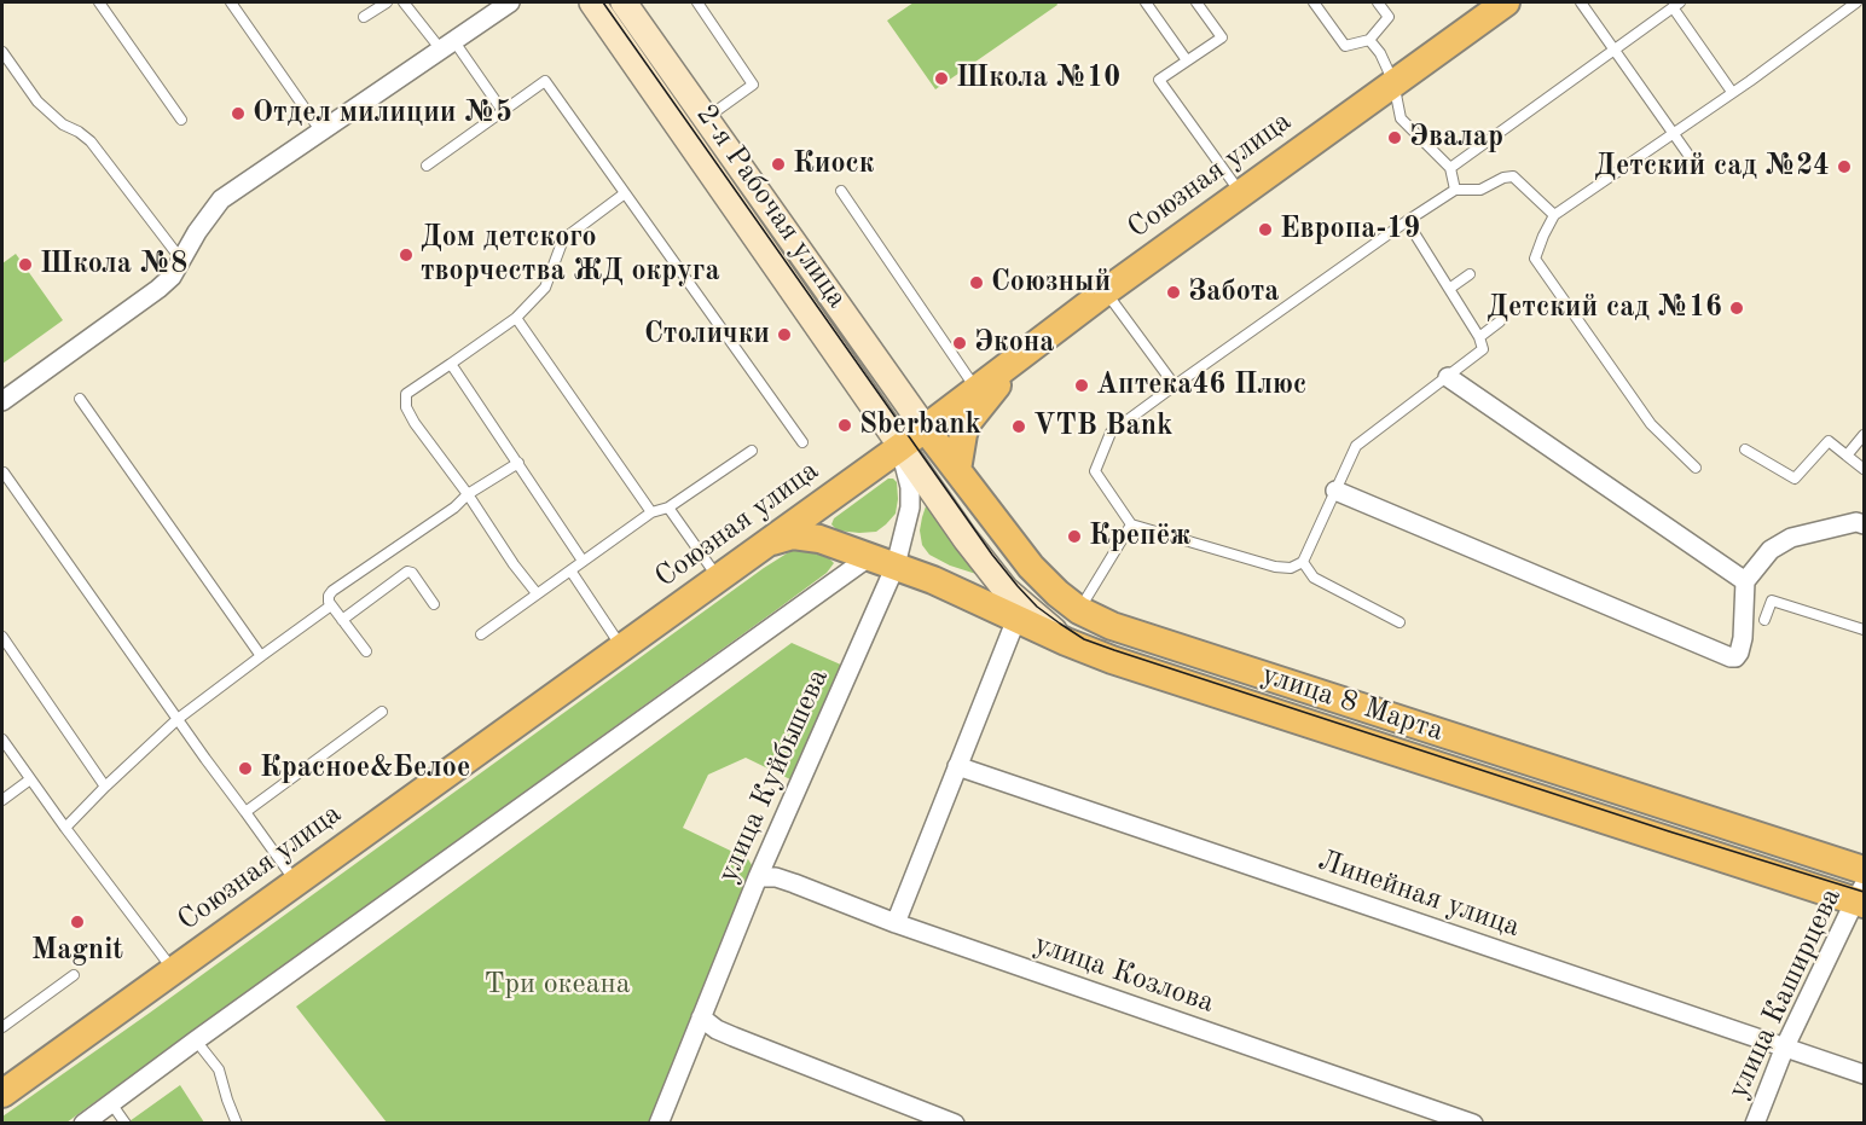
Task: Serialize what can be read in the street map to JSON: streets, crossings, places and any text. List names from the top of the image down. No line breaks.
{"streets":{"main road":["Союзная улица","2-я Рабочая улица","улица 8 Марта"],"street":["улица Куйбышева","Линейная улица","улица Козлова","улица Каширцева"]},"crossings":[["Союзная улица","2-я Рабочая улица"],["Союзная улица","улица 8 Марта"],["Союзная улица","улица Куйбышева"],["2-я Рабочая улица","улица 8 Марта"],["2-я Рабочая улица","улица Куйбышева"],["улица 8 Марта","улица Куйбышева"],["улица 8 Марта","улица Каширцева"],["улица Куйбышева","улица Козлова"],["Линейная улица","улица Каширцева"]],"parks":["Три океана"],"places":["Школа №10","Отдел милиции №5","Эвалар","Киоск","Детский сад №24","Европа-19","Дом детского творчества ЖД округа","Школа №8","Союзный","Забота","Детский сад №16","Столички","Экона","Аптека46 Плюс","Sberbank","VTB Bank","Крепёж","Красное&Белое","Magnit"]}
